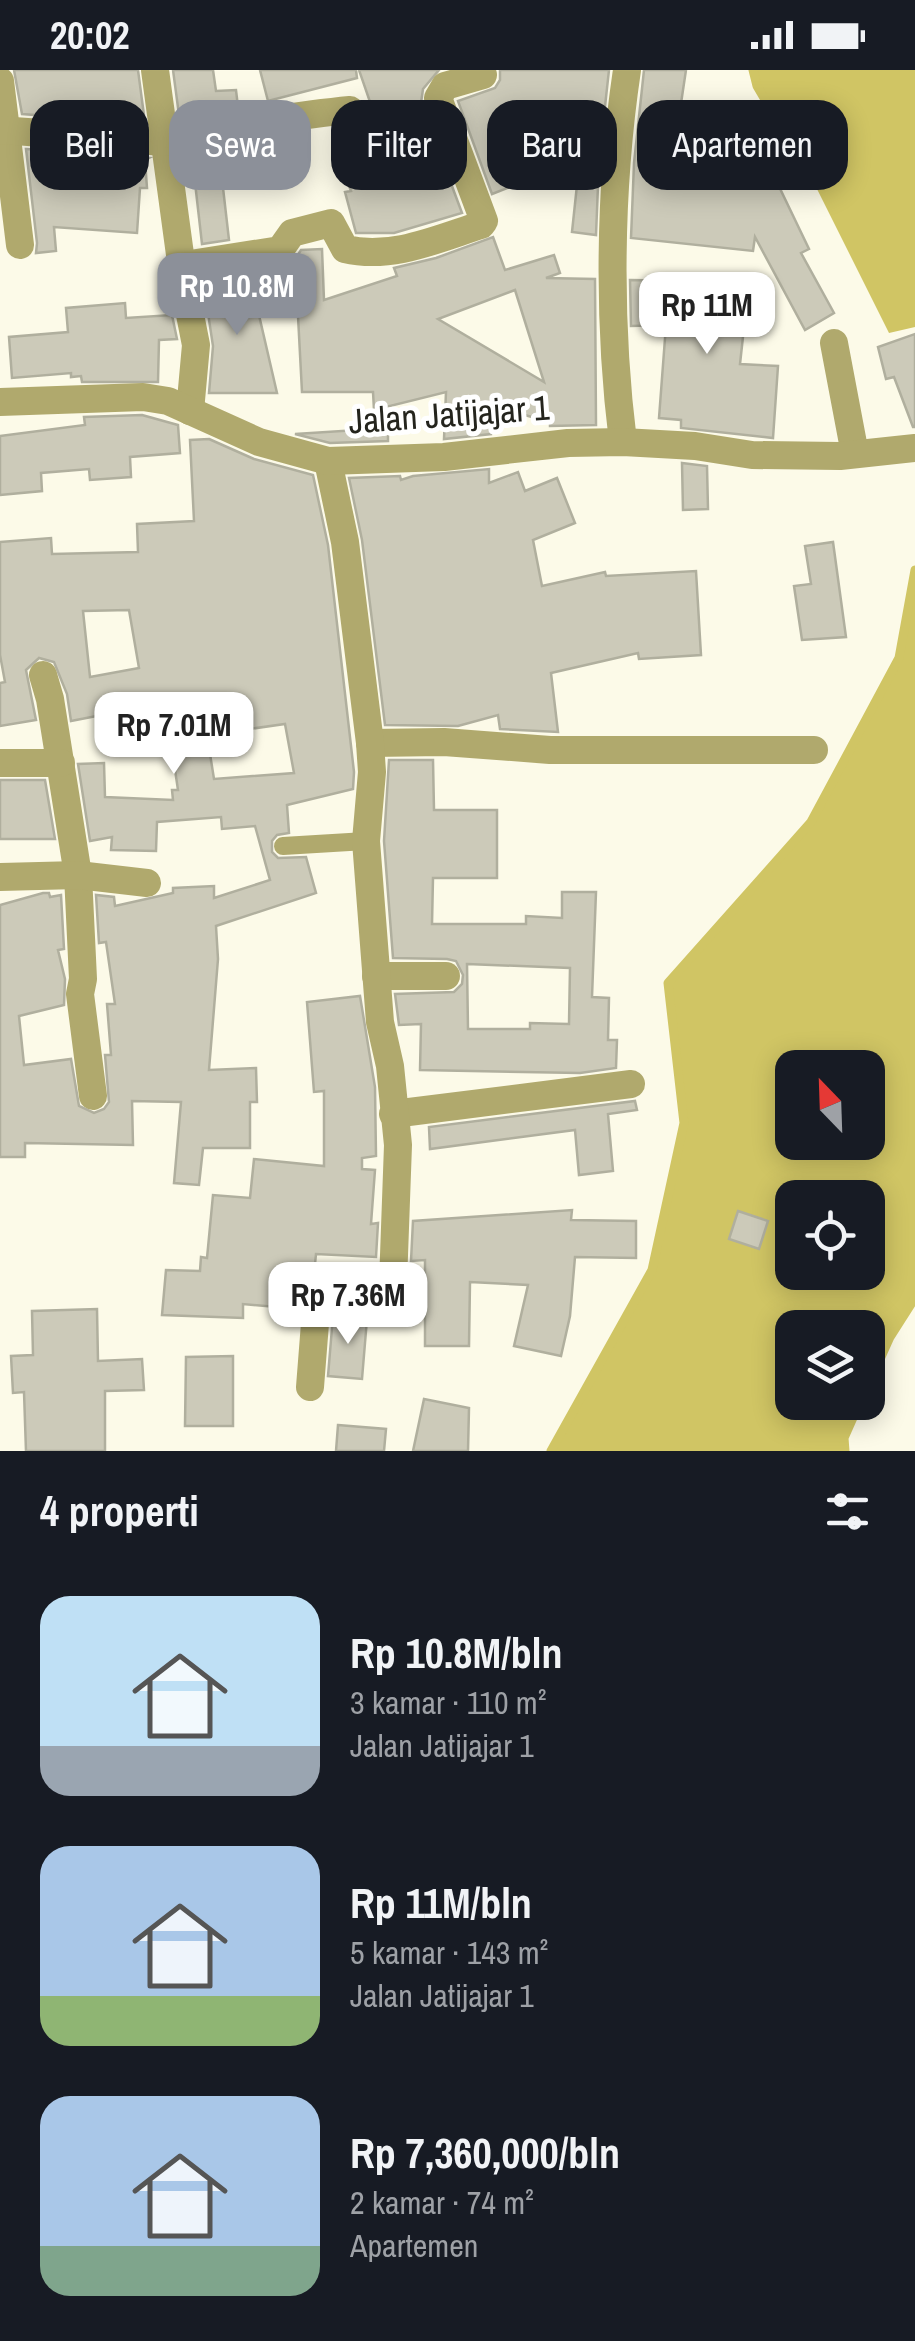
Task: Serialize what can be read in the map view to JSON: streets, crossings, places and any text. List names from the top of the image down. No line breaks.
{"streets":{"street":["Jalan Jatijajar 1"]},"north":"top left","page":{"status":"20:02","chip":["Beli","Sewa","Filter","Baru","Apartemen"],"price":["Rp 10.8M","Rp 11M","Rp 7.01M","Rp 7.36M"],"heading":"4 properti","list":[{"name":"Rp 10.8M/bln","note":"3 kamar · 110 m² · Jalan Jatijajar 1"},{"name":"Rp 11M/bln","note":"5 kamar · 143 m² · Jalan Jatijajar 1"},{"name":"Rp 7,360,000/bln","note":"2 kamar · 74 m² · Apartemen"}]}}
